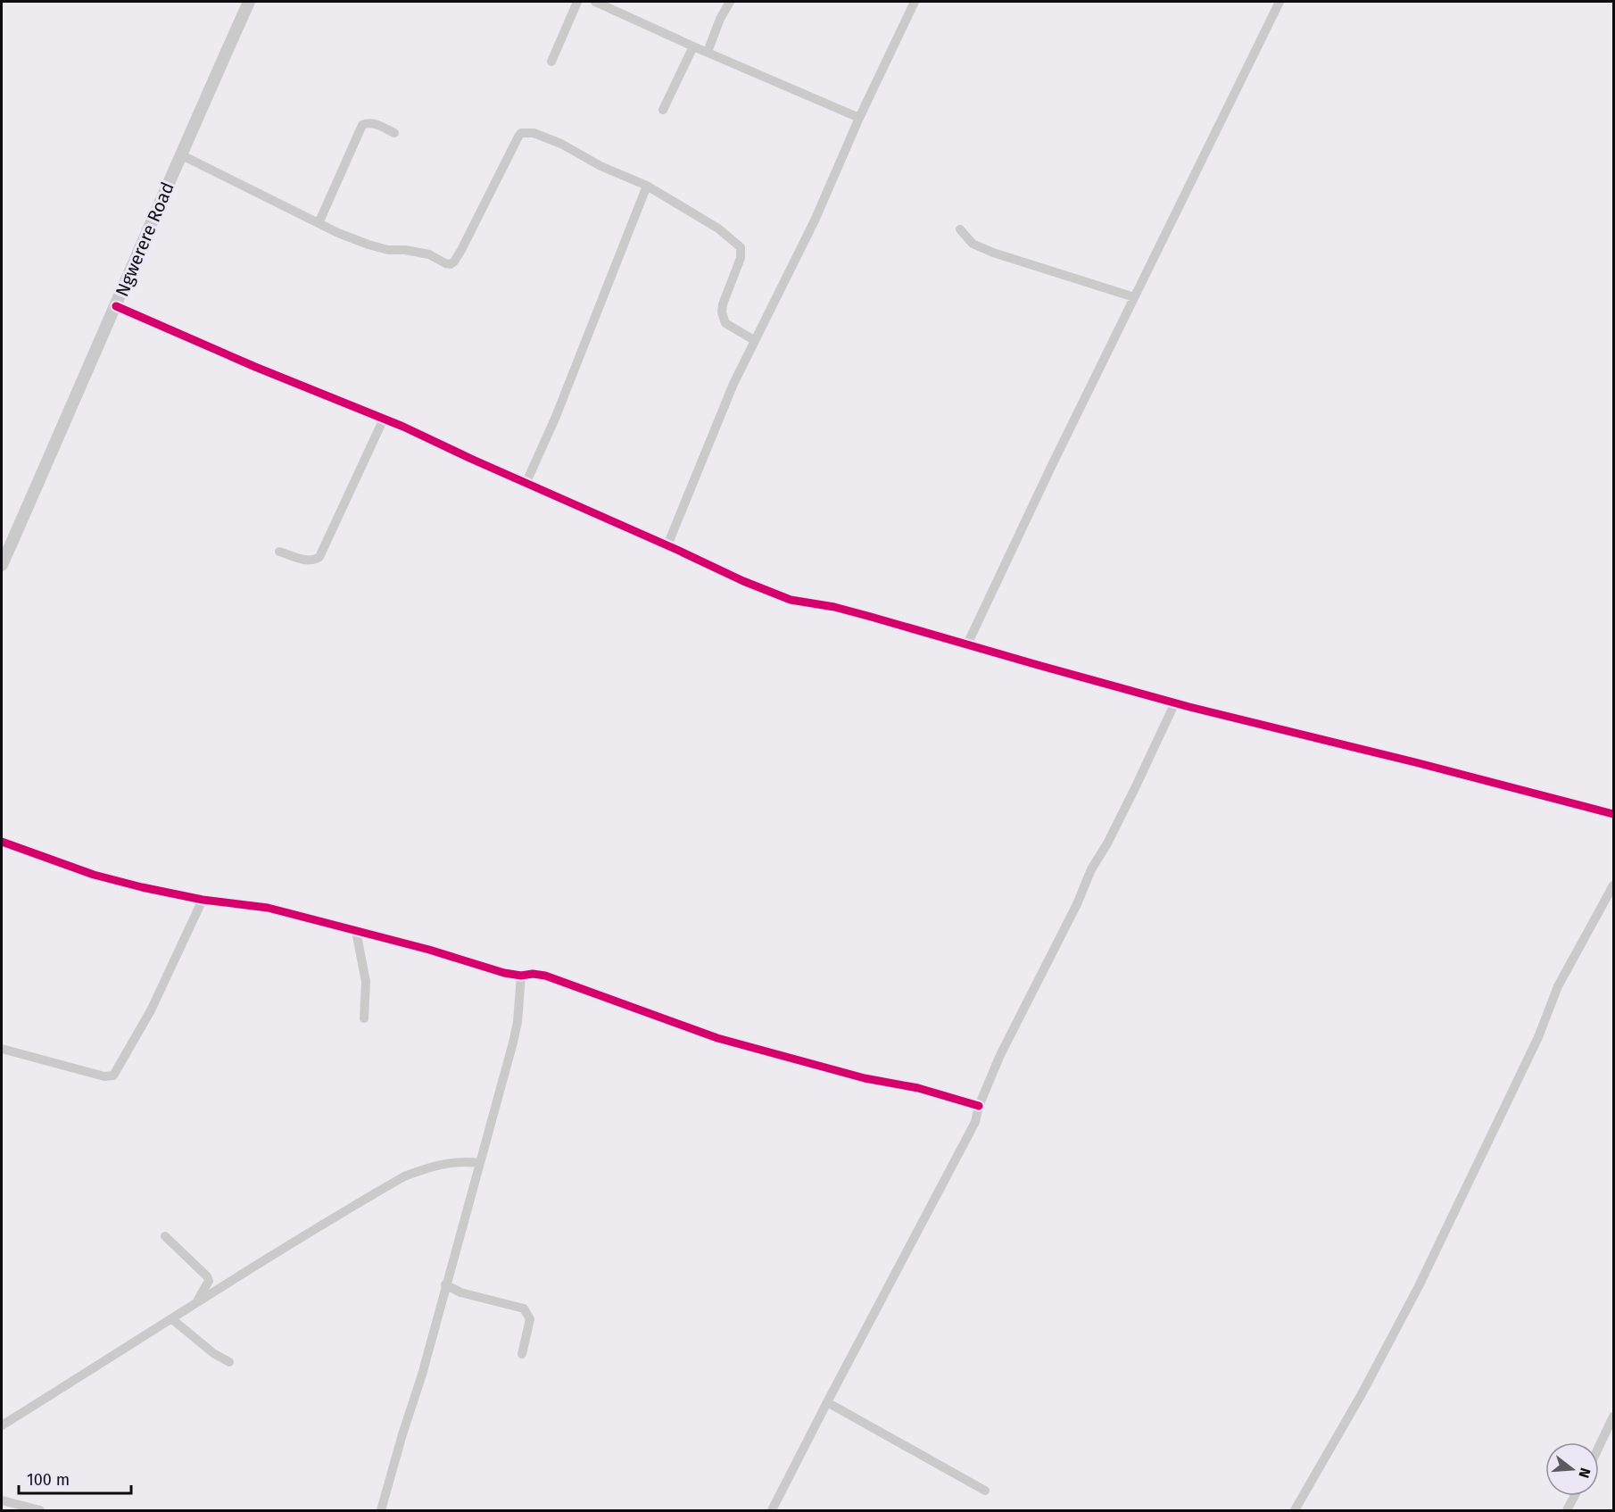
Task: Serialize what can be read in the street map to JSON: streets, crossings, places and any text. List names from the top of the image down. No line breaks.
{"streets":{"main road":["Ngwerere Road"]},"scale_bar":"100 m","north":"right"}
